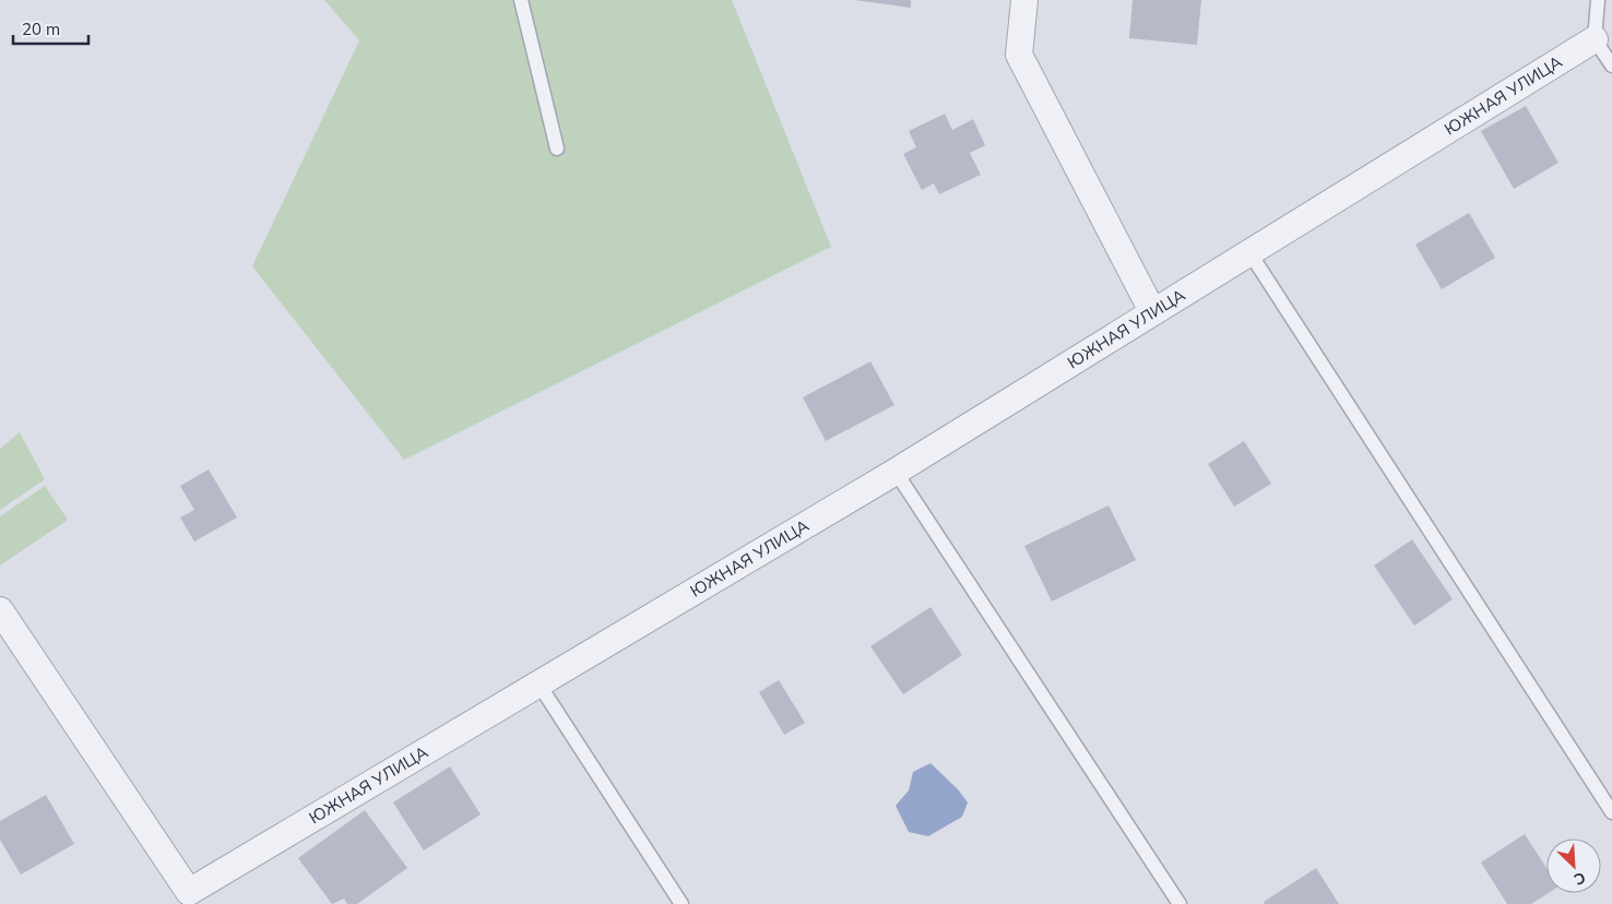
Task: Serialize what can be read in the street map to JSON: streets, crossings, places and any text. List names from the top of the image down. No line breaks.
{"streets":{"street":["ЮЖНАЯ УЛИЦА"]},"scale_bar":"20 m","north":"bottom right"}
